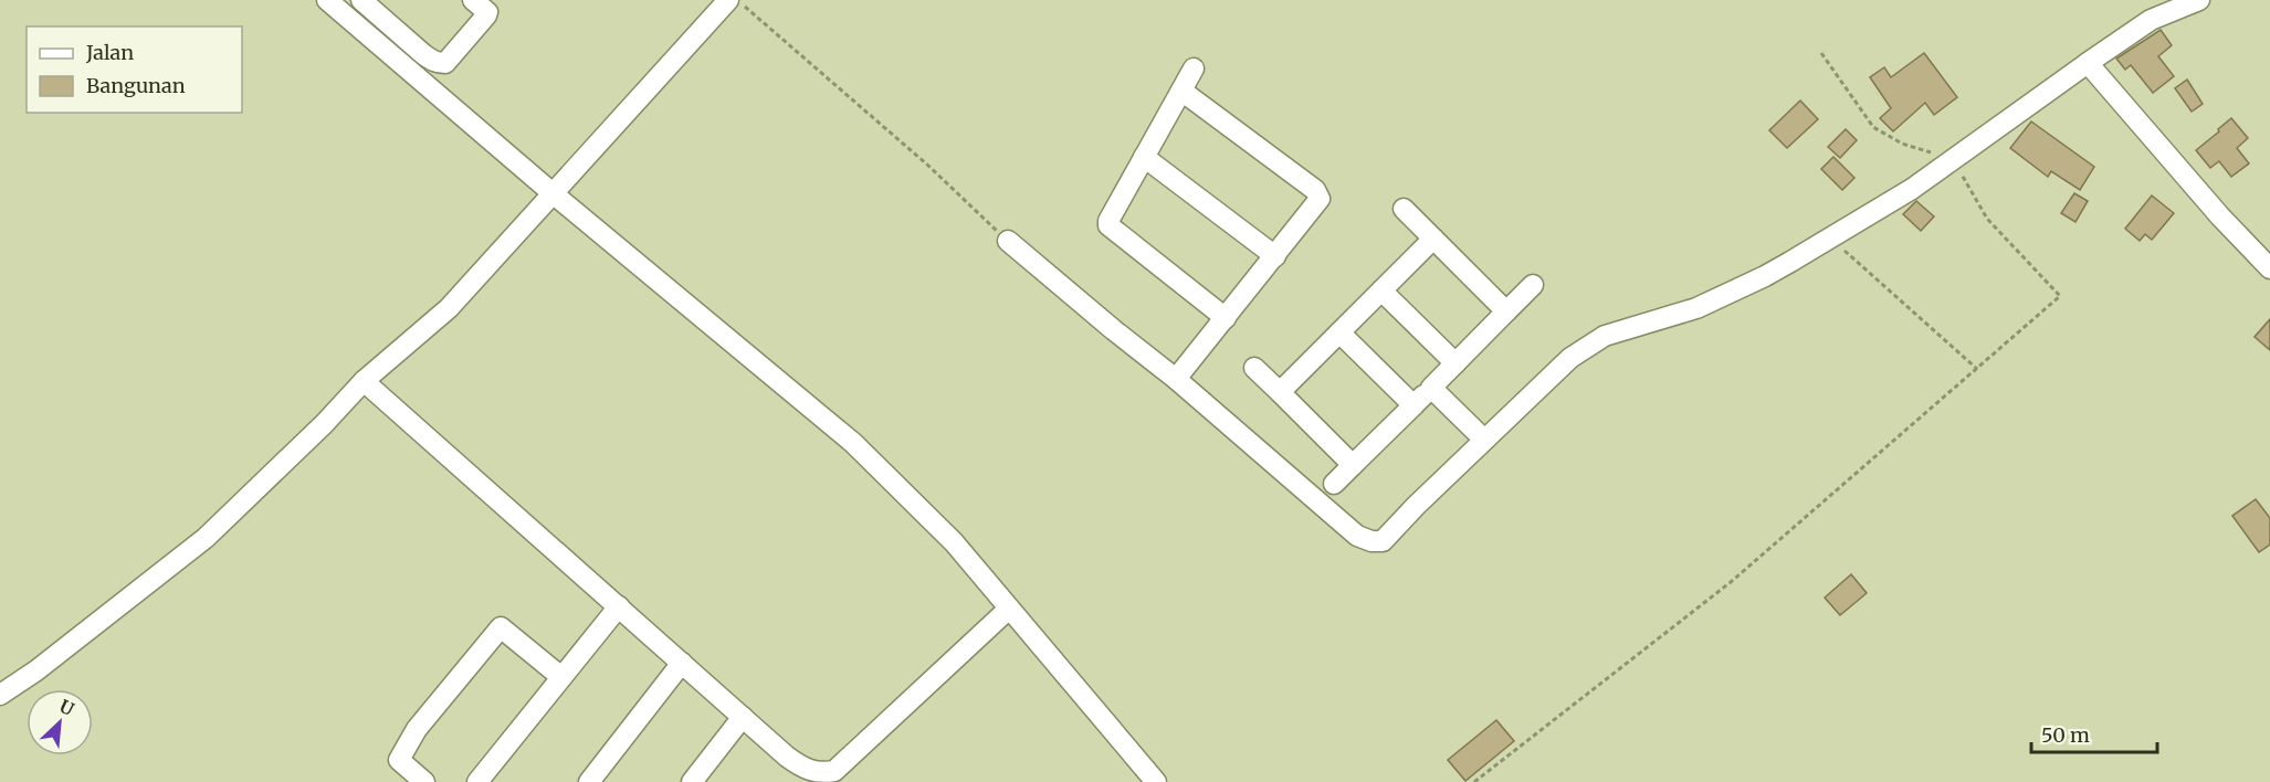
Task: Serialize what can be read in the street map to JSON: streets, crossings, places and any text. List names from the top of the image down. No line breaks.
{"legend":["Jalan","Bangunan"],"scale_bar":"50 m","north":"top right"}
